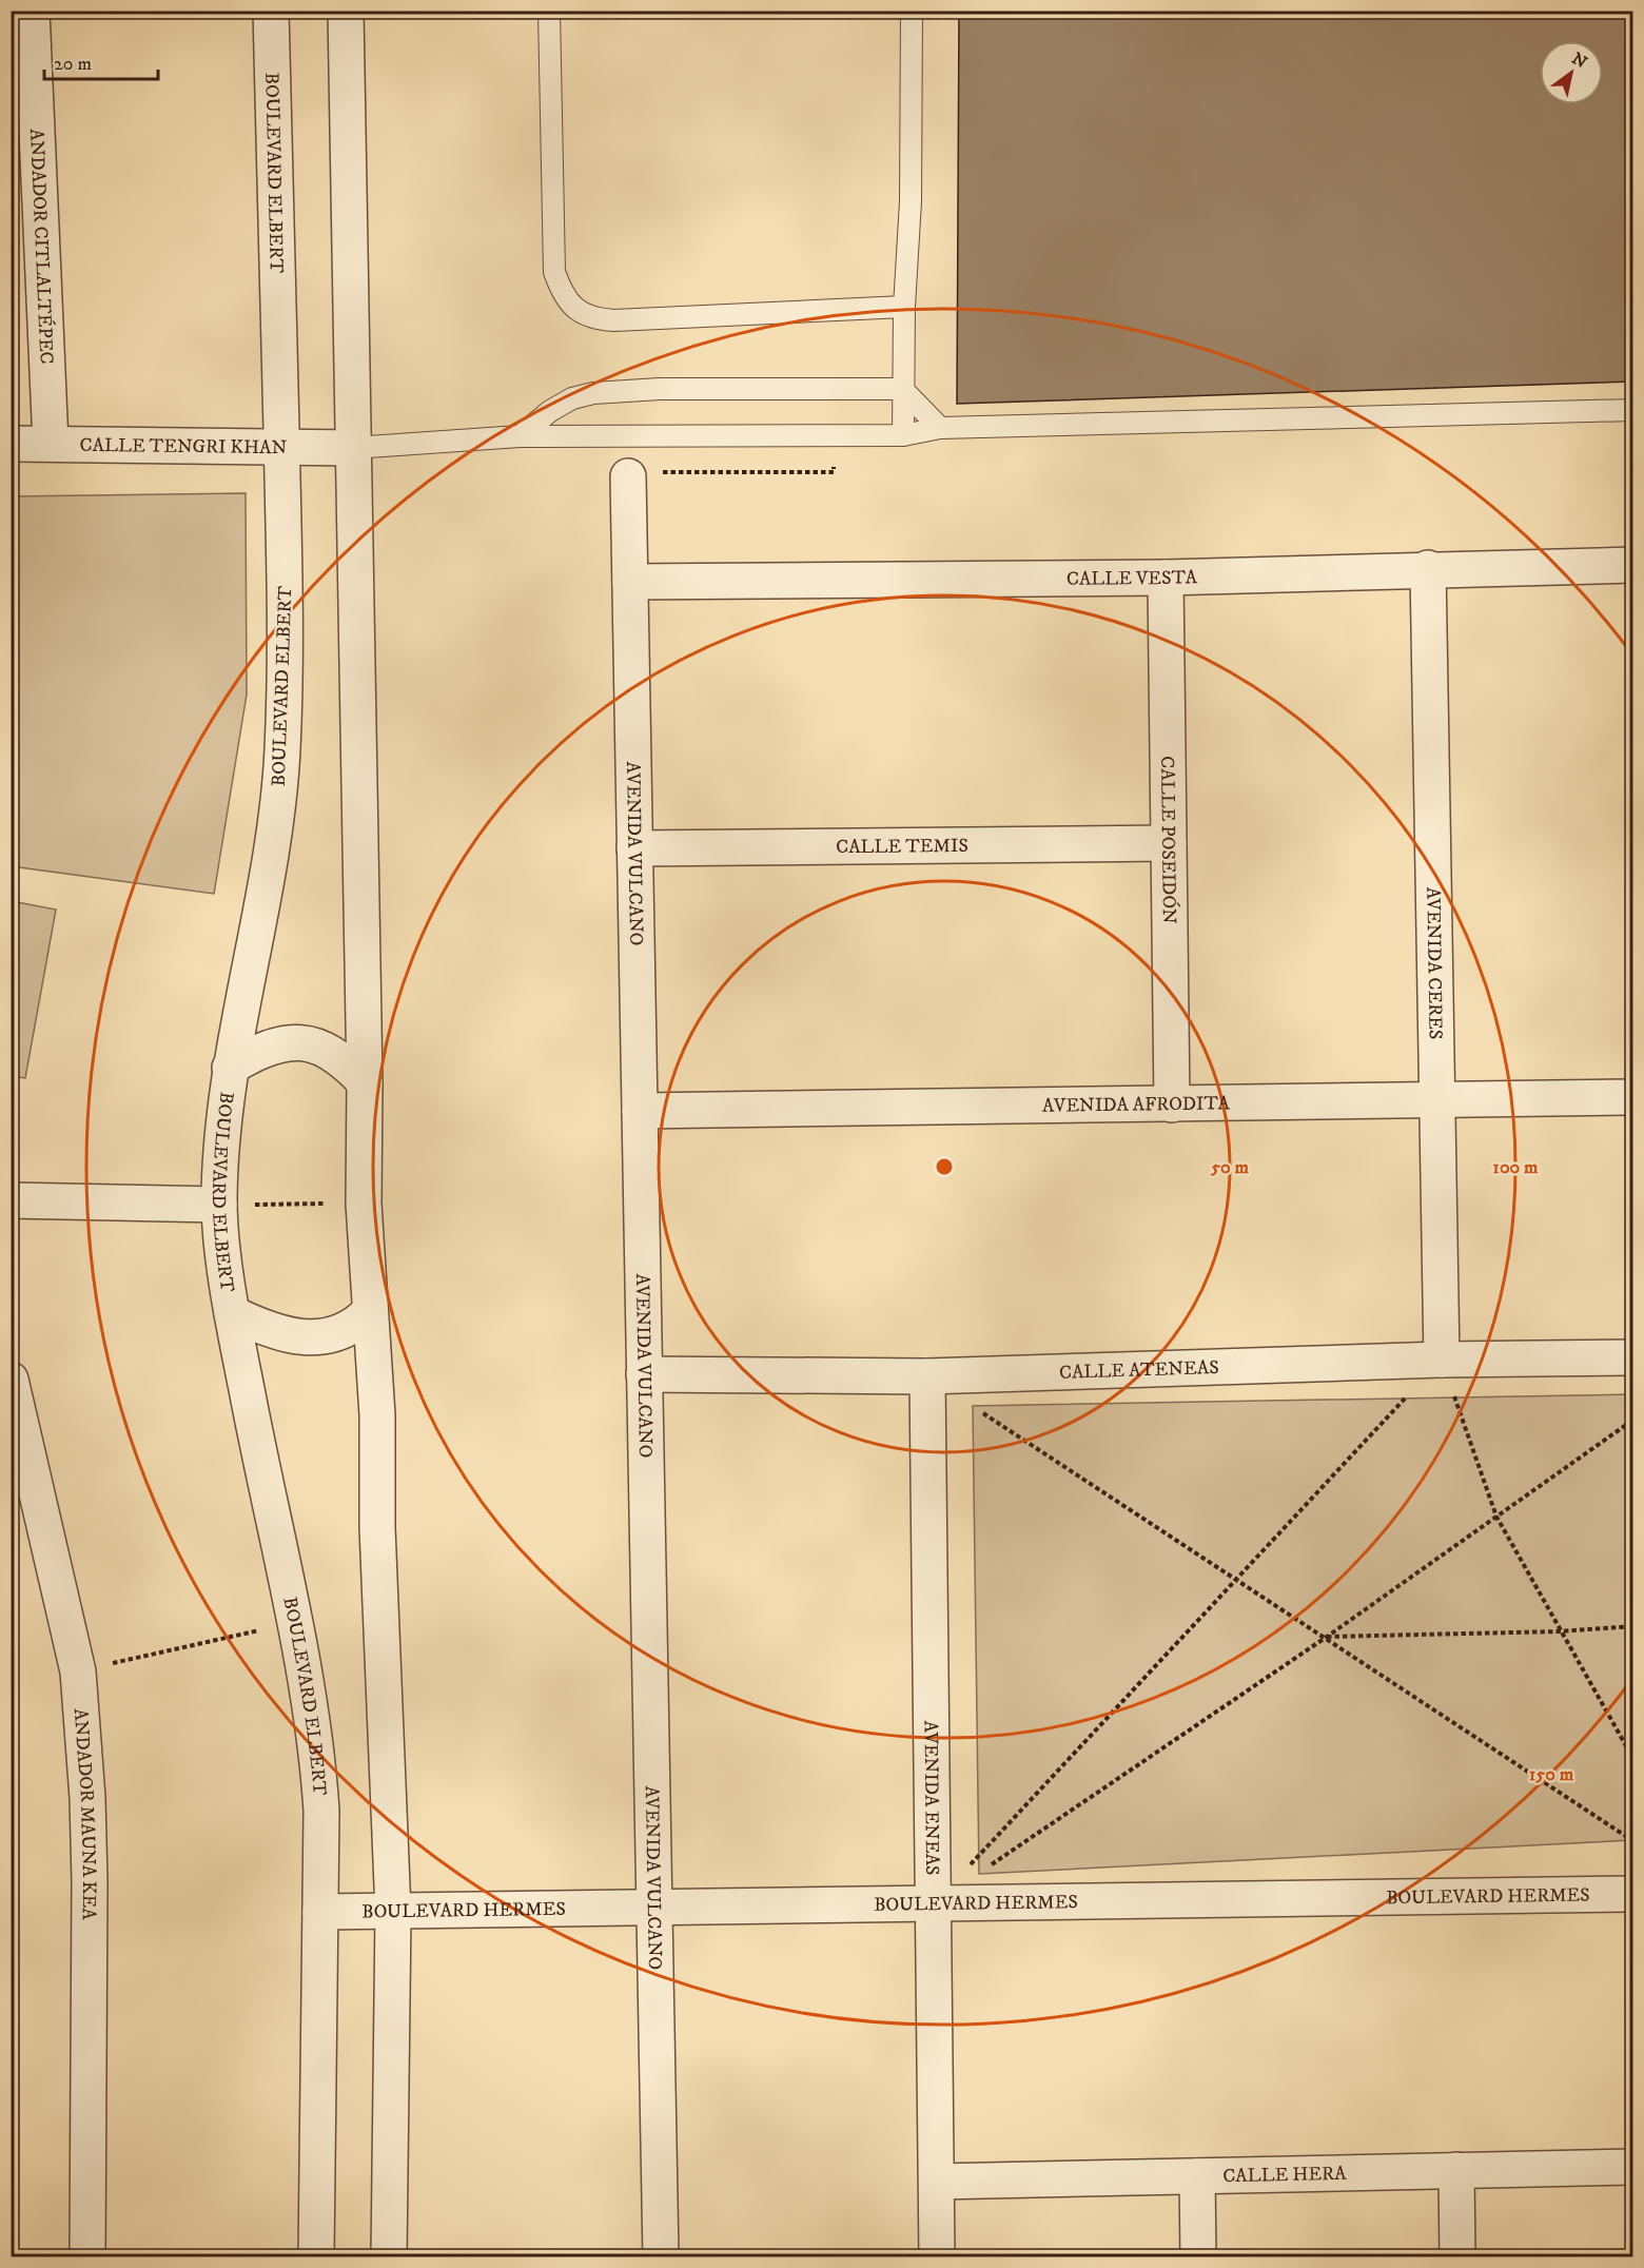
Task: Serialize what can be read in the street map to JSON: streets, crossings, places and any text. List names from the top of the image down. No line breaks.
{"streets":{"street":["BOULEVARD ELBERT","ANDADOR CITLALTÉPEC","CALLE TENGRI KHAN","CALLE VESTA","CALLE POSEIDÓN","CALLE TEMIS","AVENIDA VULCANO","AVENIDA CERES","AVENIDA AFRODITA","CALLE ATENEAS","AVENIDA ENEAS","ANDADOR MAUNA KEA","BOULEVARD HERMES","CALLE HERA"]},"crossings":[["BOULEVARD ELBERT","CALLE TENGRI KHAN"],["BOULEVARD ELBERT","BOULEVARD HERMES"],["ANDADOR CITLALTÉPEC","CALLE TENGRI KHAN"],["CALLE VESTA","CALLE POSEIDÓN"],["CALLE VESTA","AVENIDA VULCANO"],["CALLE VESTA","AVENIDA CERES"],["CALLE POSEIDÓN","CALLE TEMIS"],["CALLE POSEIDÓN","AVENIDA AFRODITA"],["CALLE TEMIS","AVENIDA VULCANO"],["AVENIDA VULCANO","AVENIDA AFRODITA"],["AVENIDA VULCANO","CALLE ATENEAS"],["AVENIDA VULCANO","BOULEVARD HERMES"],["AVENIDA CERES","AVENIDA AFRODITA"],["AVENIDA CERES","CALLE ATENEAS"],["CALLE ATENEAS","AVENIDA ENEAS"],["AVENIDA ENEAS","BOULEVARD HERMES"],["AVENIDA ENEAS","CALLE HERA"]],"scale_bar":"20 m","north":"top right","rings":["50 m","100 m","150 m"]}
